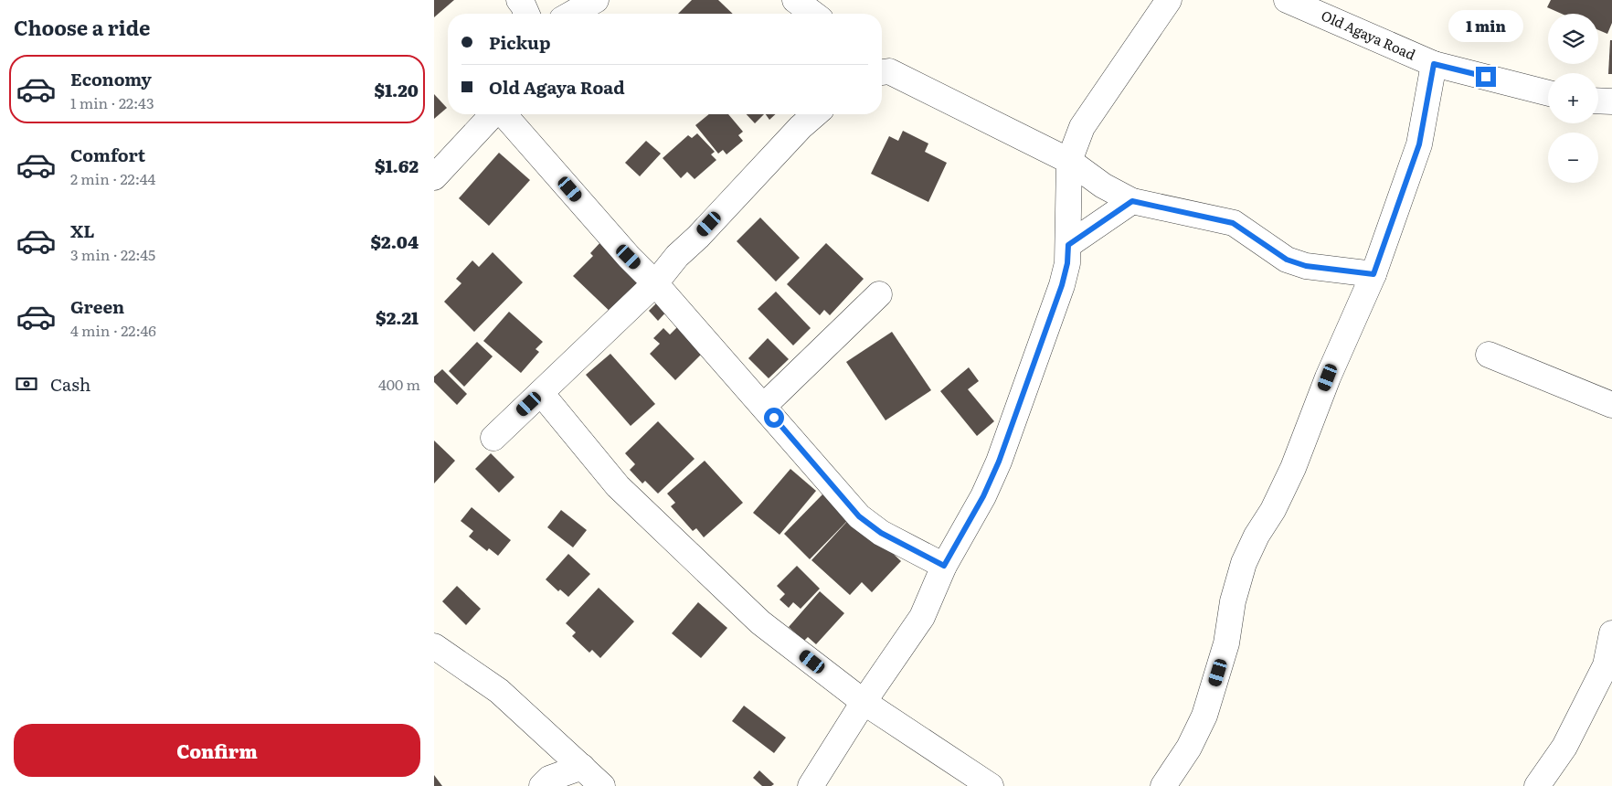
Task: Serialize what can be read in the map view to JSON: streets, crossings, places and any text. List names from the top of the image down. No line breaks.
{"streets":{"street":["Old Agaya Road"]},"page":{"heading":"Choose a ride","bubble":"1 min","map_buttons":["+","−"],"banner":["Pickup","Old Agaya Road"],"list":[{"name":"Economy","note":"1 min · 22:43","value":"$1.20"},{"name":"Comfort","note":"2 min · 22:44","value":"$1.62"},{"name":"XL","note":"3 min · 22:45","value":"$2.04"},{"name":"Green","note":"4 min · 22:46","value":"$2.21"}],"pay":["Cash","400 m"],"buttons":"Confirm"}}
